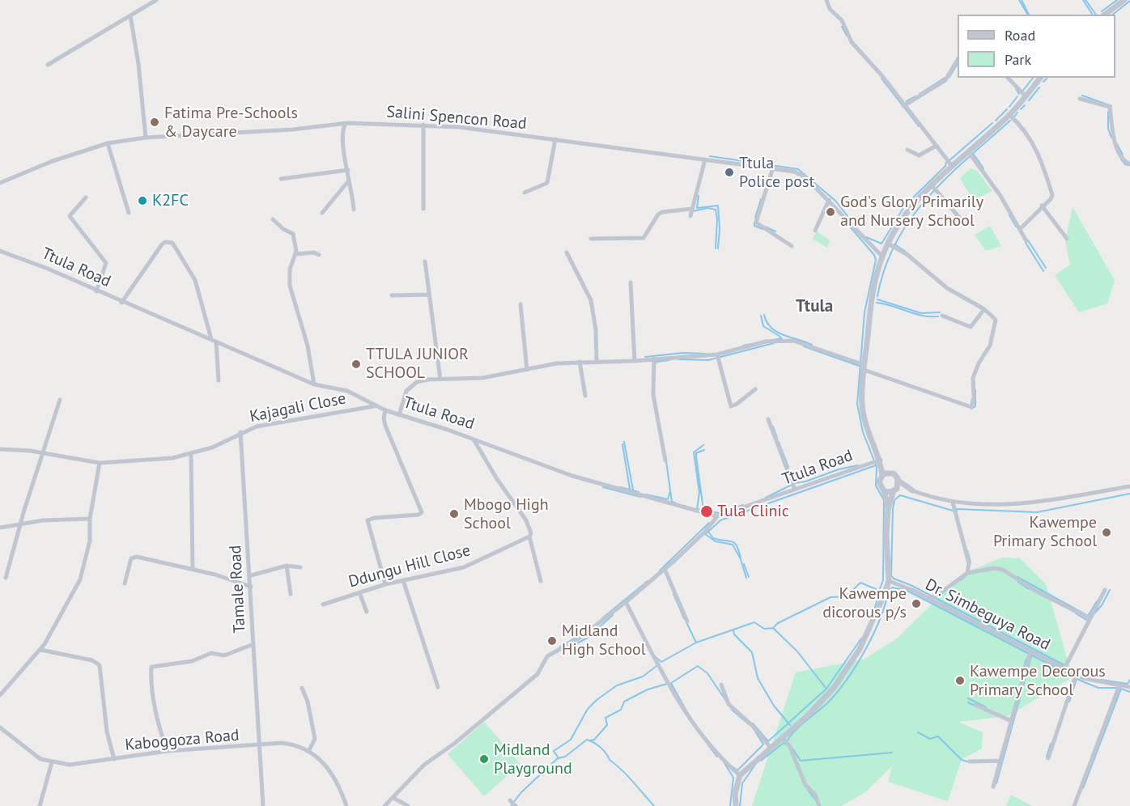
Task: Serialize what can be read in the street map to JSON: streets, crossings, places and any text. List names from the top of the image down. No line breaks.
{"streets":{"street":["Salini Spencon Road","Ttula Road","Kajagali Close","Ddungu Hill Close","Tamale Road","Dr. Simbeguya Road","Kaboggoza Road"]},"crossings":[["Ttula Road","Kajagali Close"],["Kajagali Close","Tamale Road"],["Tamale Road","Kaboggoza Road"]],"districts":["Ttula"],"places":["Fatima Pre-Schools & Daycare","Ttula Police post","K2FC","God's Glory Primarily and Nursery School","TTULA JUNIOR SCHOOL","Tula Clinic","Mbogo High School","Kawempe Primary School","Kawempe dicorous p/s","Midland High School","Kawempe Decorous Primary School","Midland Playground"],"legend":["Road","Park"]}
